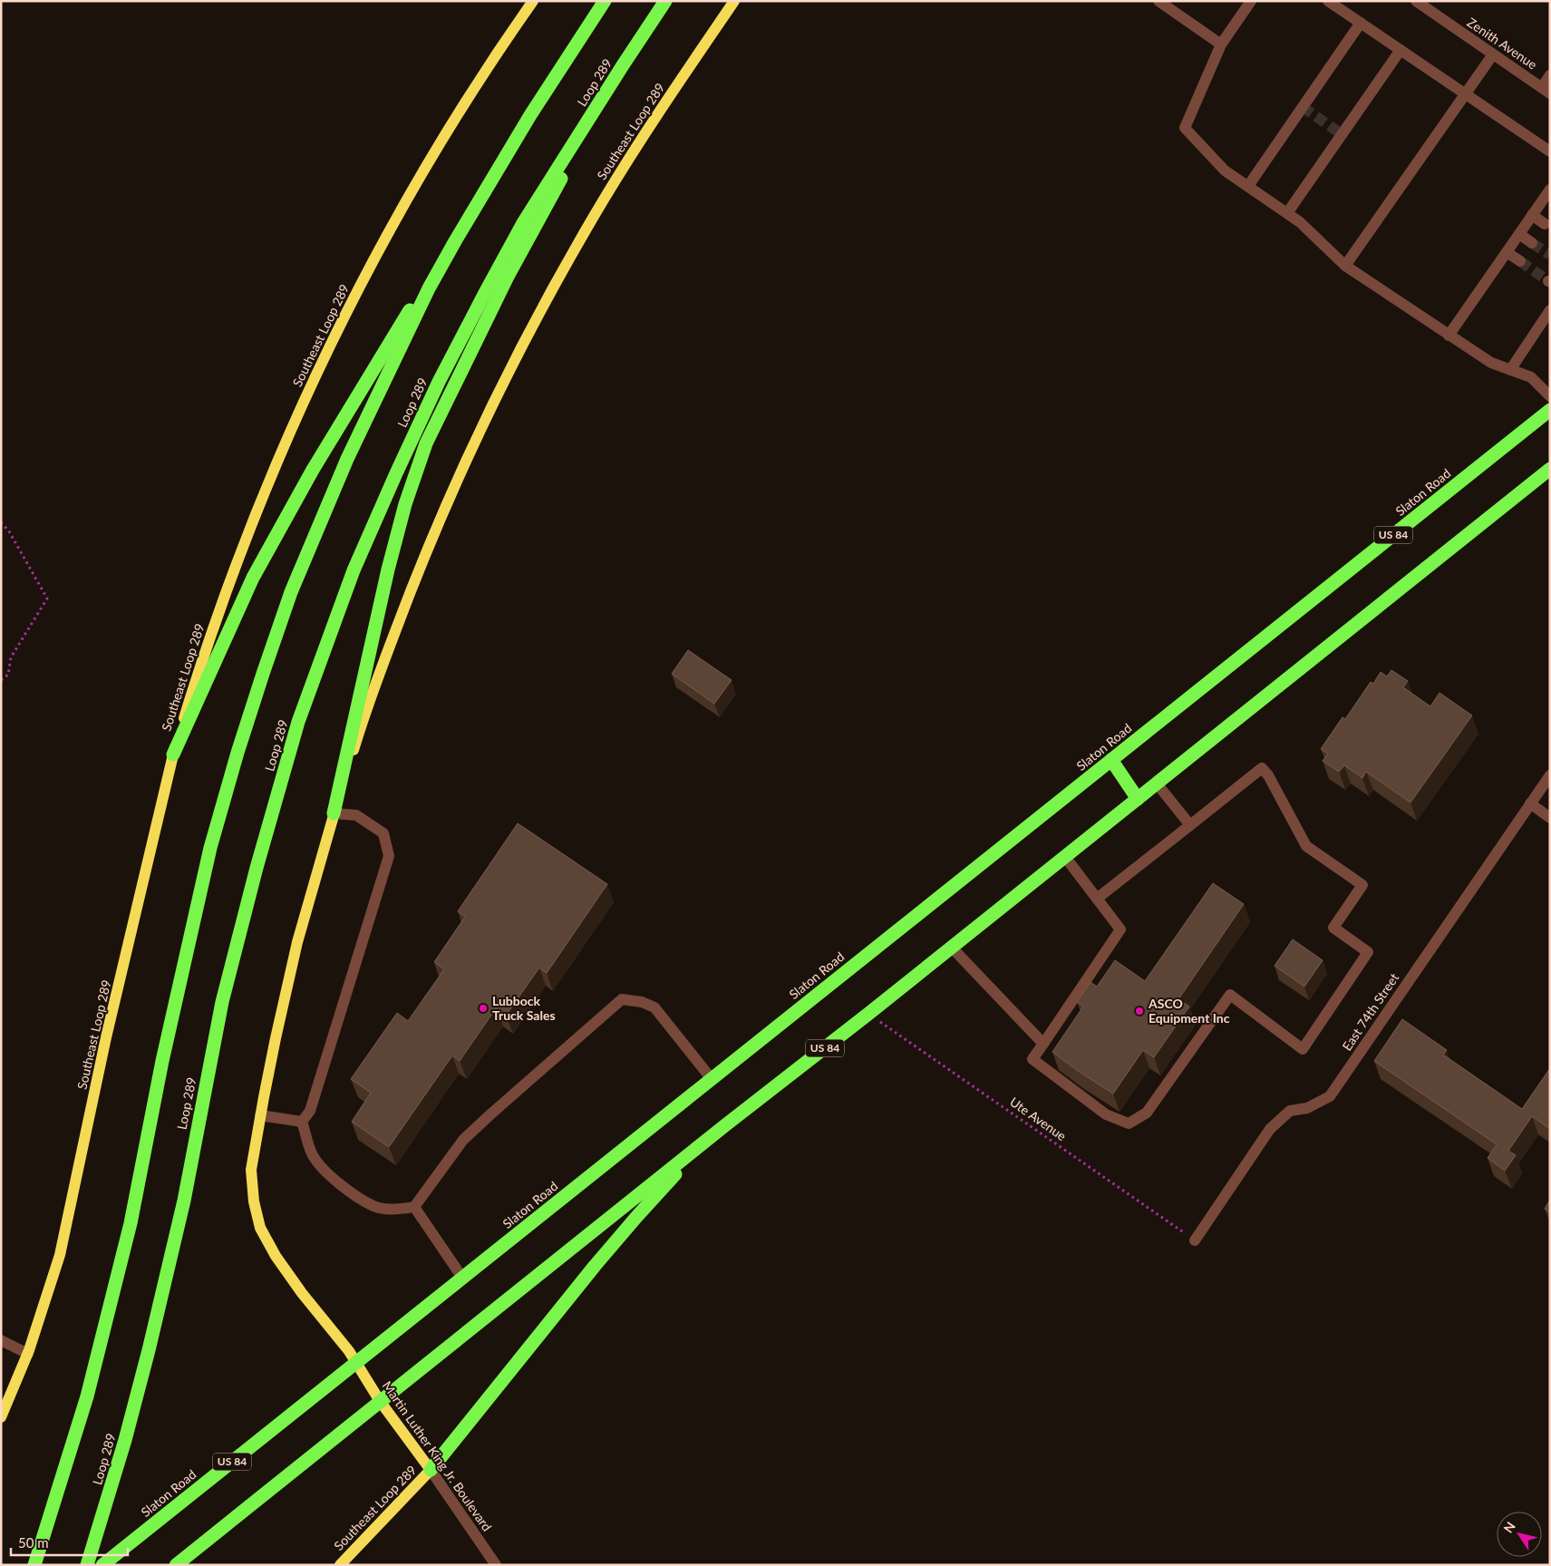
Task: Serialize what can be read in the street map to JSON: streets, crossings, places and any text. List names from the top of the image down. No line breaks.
{"streets":{"highway":["Loop 289","Slaton Road","US 84"],"main road":["Southeast Loop 289","Martin Luther King Jr. Boulevard"],"street":["Zenith Avenue","East 74th Street"],"path":["Ute Avenue"]},"crossings":[["Southeast Loop 289","Slaton Road"],["Southeast Loop 289","Martin Luther King Jr. Boulevard"],["Slaton Road","Martin Luther King Jr. Boulevard"],["US 84","Ute Avenue"],["US 84","Martin Luther King Jr. Boulevard"],["East 74th Street","Ute Avenue"]],"places":["Lubbock Truck Sales","ASCO Equipment Inc"],"scale_bar":"50 m","north":"top left"}
